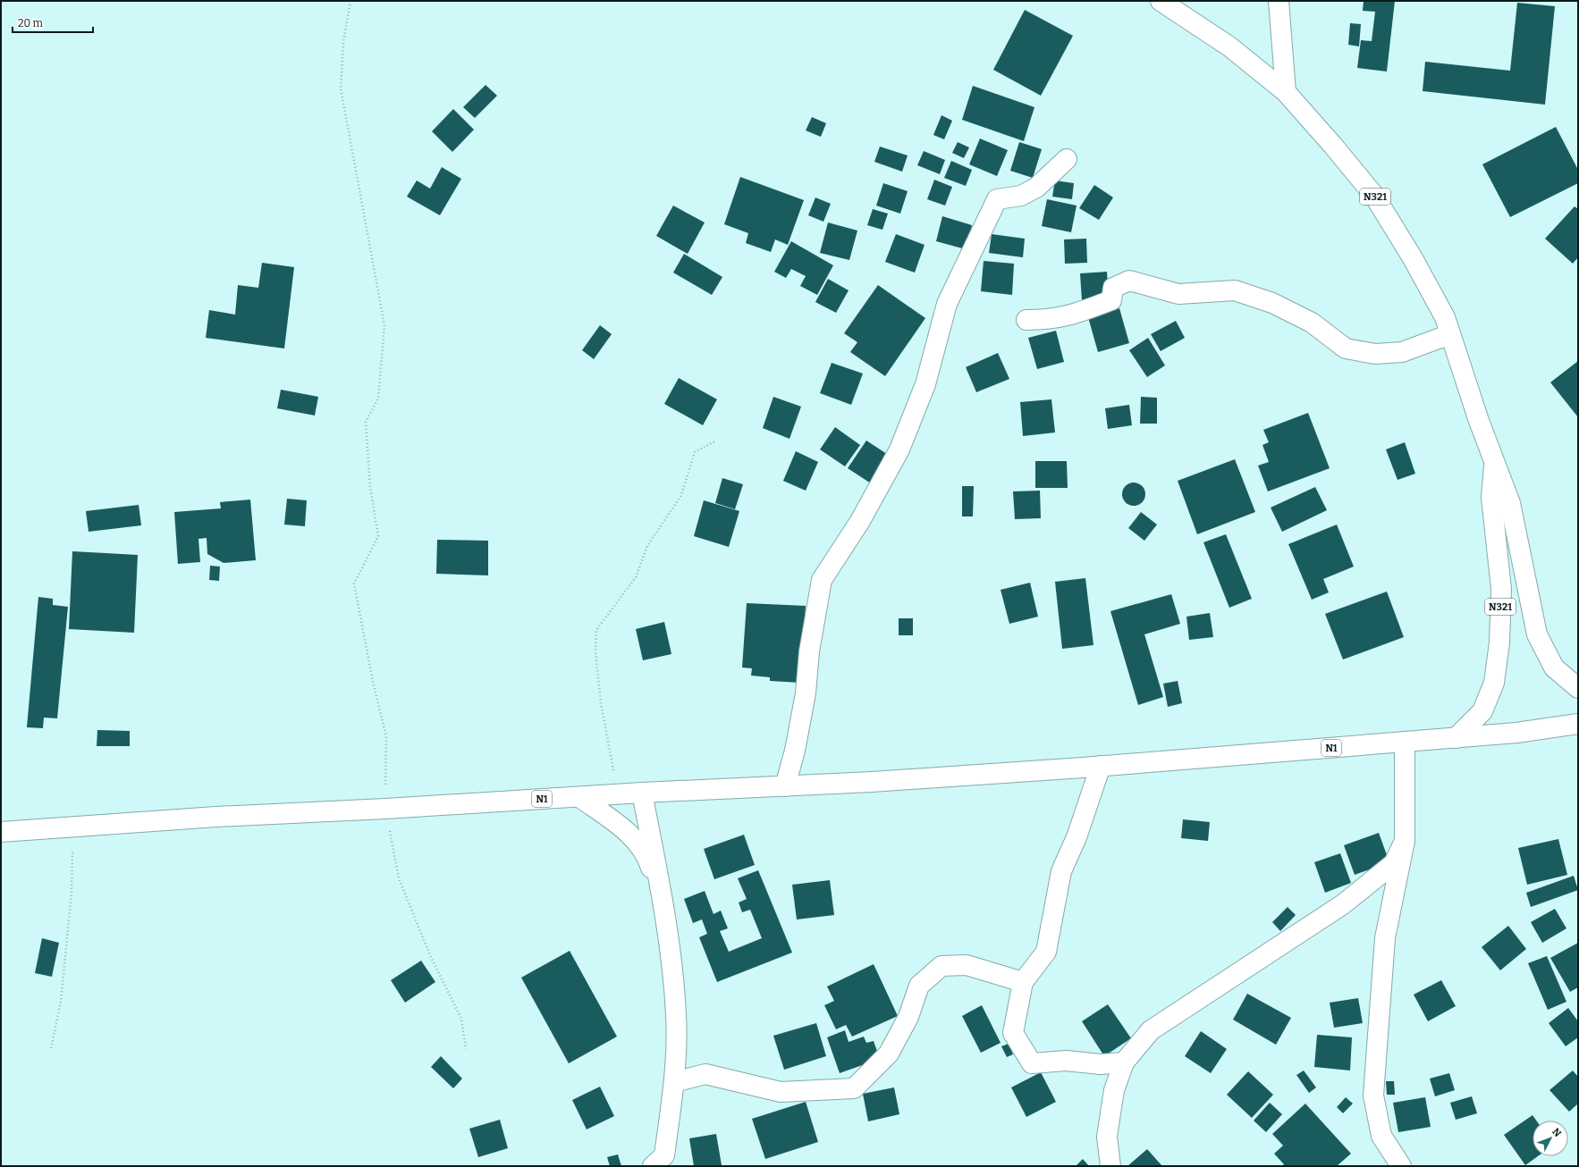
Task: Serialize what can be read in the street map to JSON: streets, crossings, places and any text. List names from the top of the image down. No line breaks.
{"streets":{"main road":["N321","N1"]},"crossings":[["N321","N1"]],"scale_bar":"20 m","north":"top right"}
